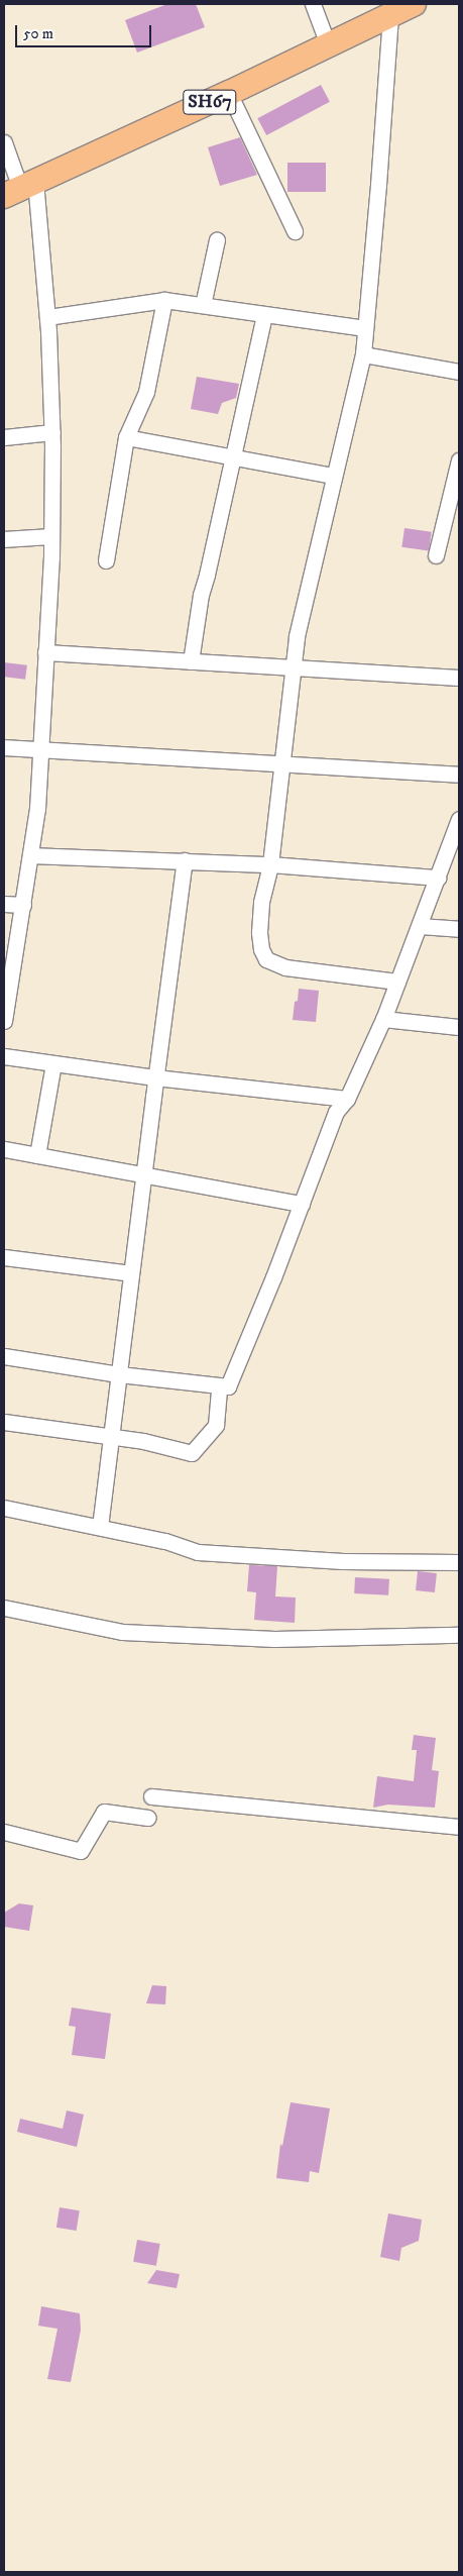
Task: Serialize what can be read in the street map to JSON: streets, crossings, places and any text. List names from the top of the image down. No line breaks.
{"streets":{"main road":["SH67"]},"scale_bar":"50 m"}
